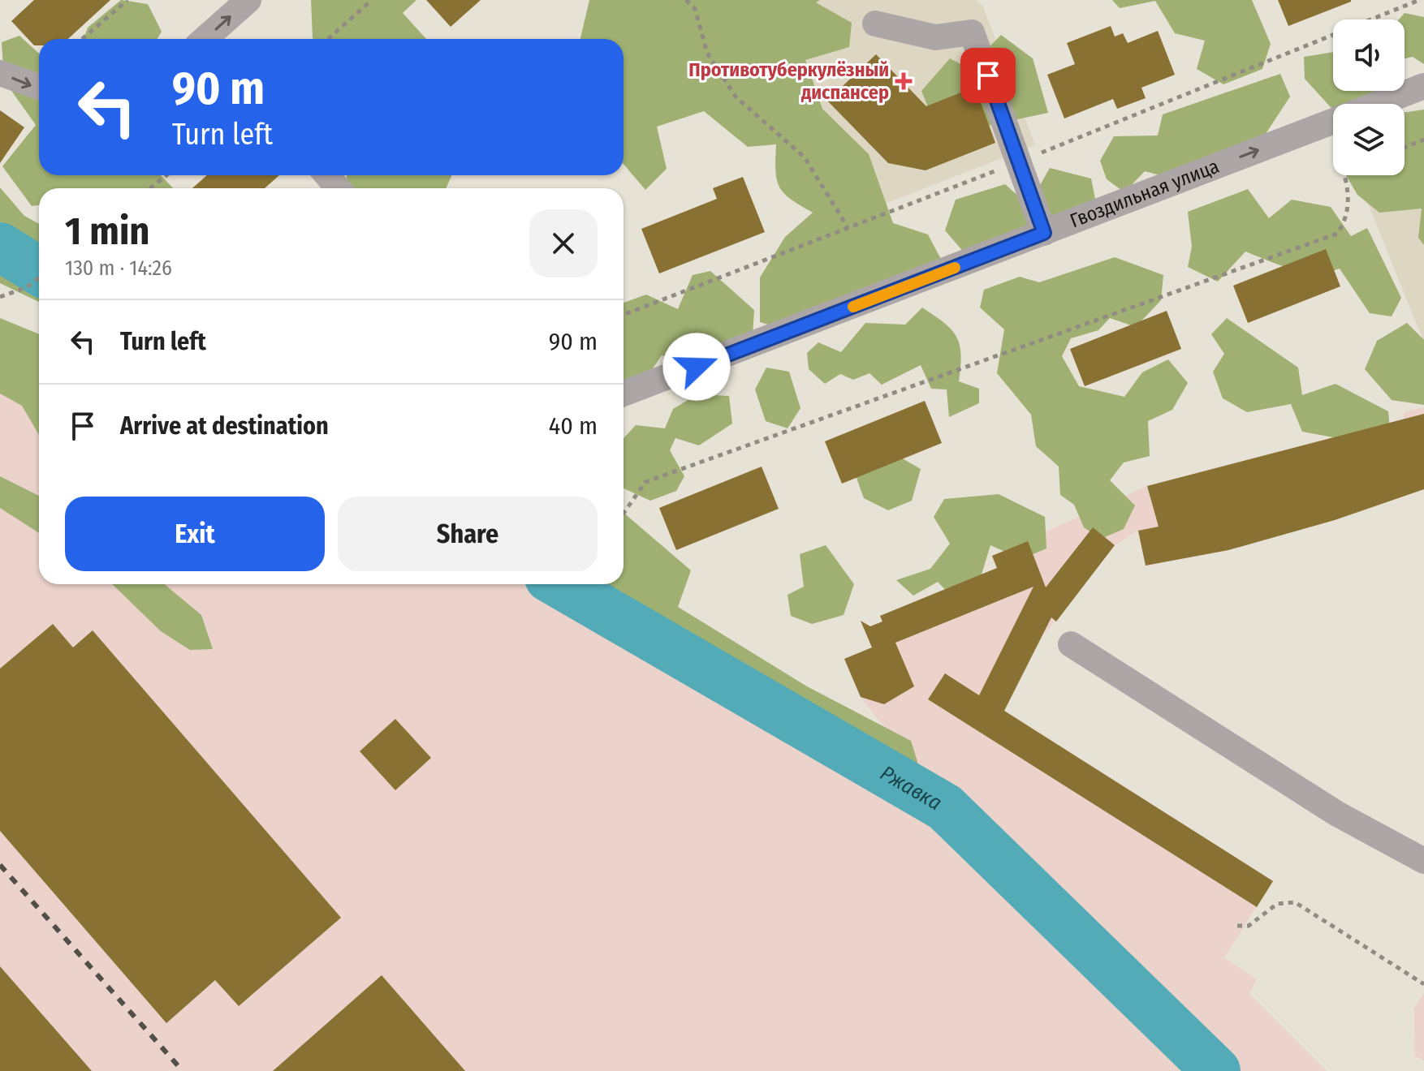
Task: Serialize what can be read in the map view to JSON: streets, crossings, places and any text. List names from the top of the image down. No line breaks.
{"streets":{"street":["Гвоздильная улица"]},"one_way":["Гвоздильная улица"],"water":["Ржавка"],"places":{"health":["Противотуберкулёзный диспансер"]},"page":{"turn":["90 m","Turn left"],"heading":["1 min","130 m · 14:26"],"list":[{"name":"Turn left","value":"90 m"},{"name":"Arrive at destination","value":"40 m"}],"buttons":["Exit","Share"]}}
